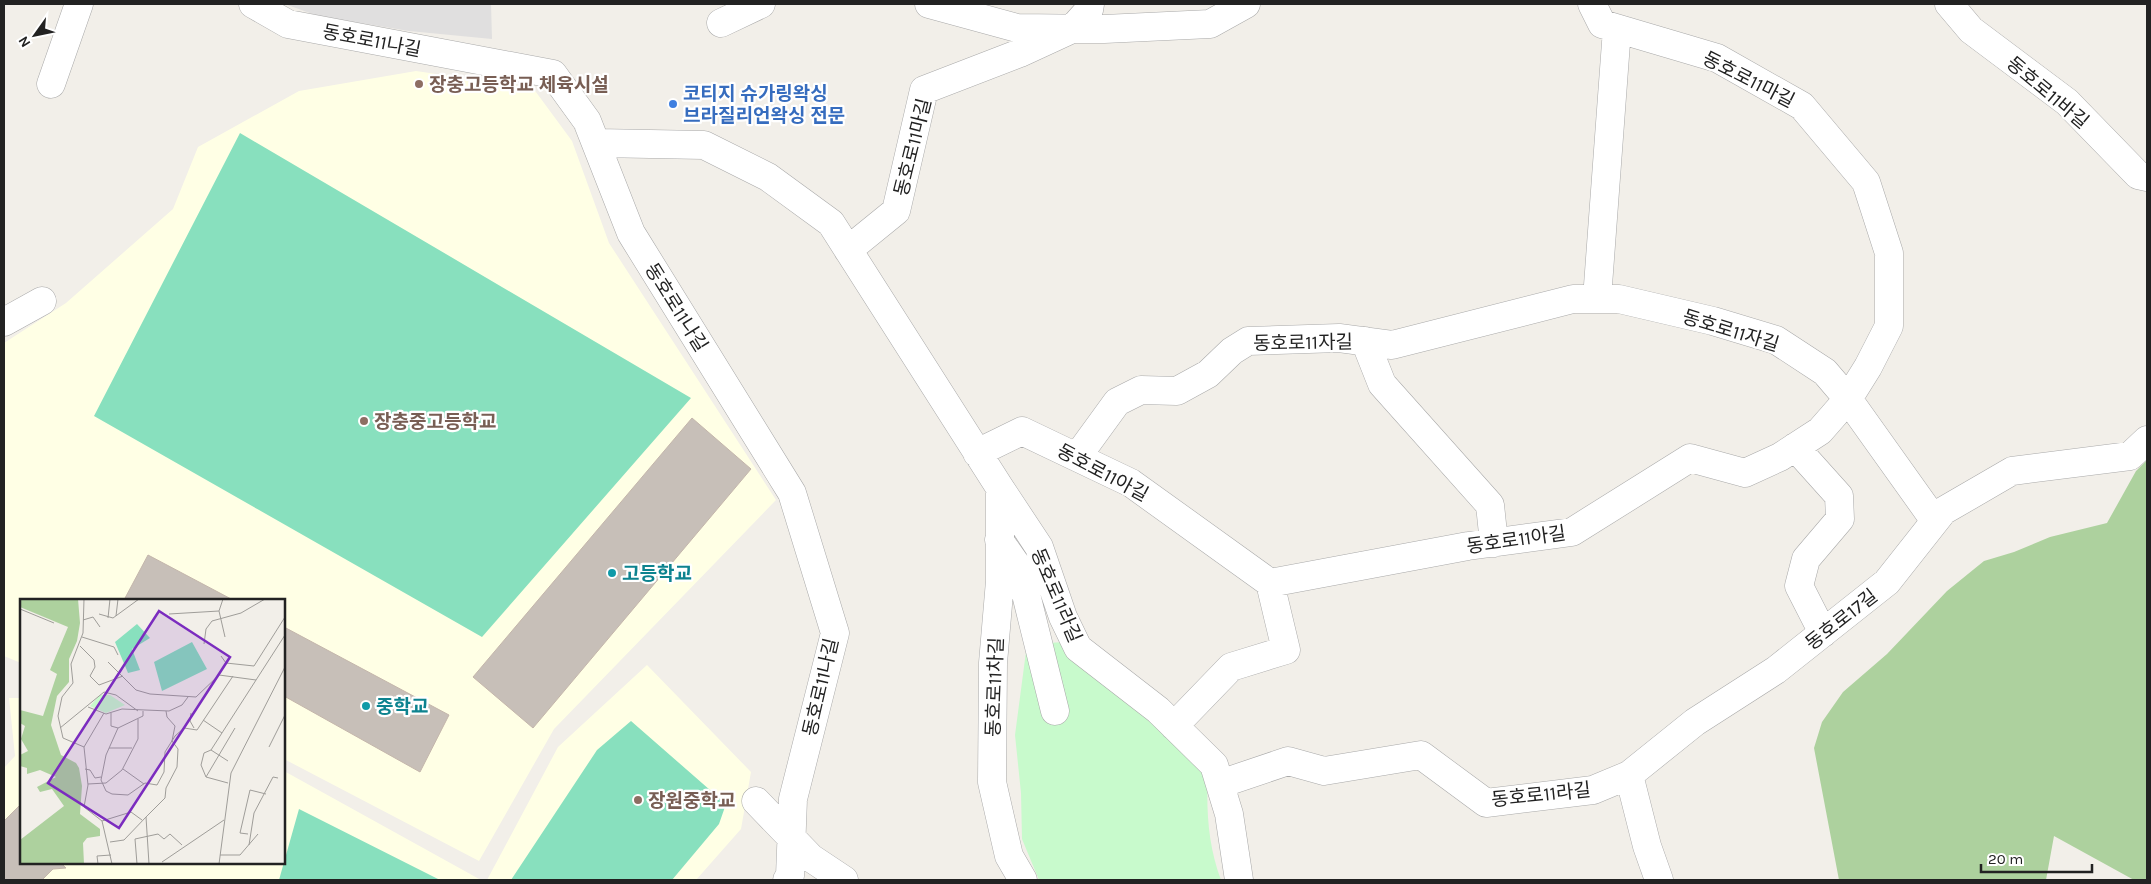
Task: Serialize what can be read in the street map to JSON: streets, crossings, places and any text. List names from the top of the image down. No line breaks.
{"streets":{"street":["동호로11나길","동호로11마길","동호로11바길","동호로11자길","동호로11아길","동호로11라길","동호로17길","동호로11차길"]},"crossings":[["동호로11나길","동호로11라길"],["동호로11마길","동호로11자길"],["동호로11마길","동호로11아길"],["동호로11마길","동호로11라길"],["동호로11자길","동호로11아길"],["동호로11자길","동호로17길"],["동호로11아길","동호로11라길"],["동호로11라길","동호로17길"],["동호로11라길","동호로11차길"]],"places":["장충고등학교 체육시설","코티지 슈가링왁싱 브라질리언왁싱 전문","장충중고등학교","고등학교","중학교","장원중학교"],"scale_bar":"20 m","north":"bottom left"}
